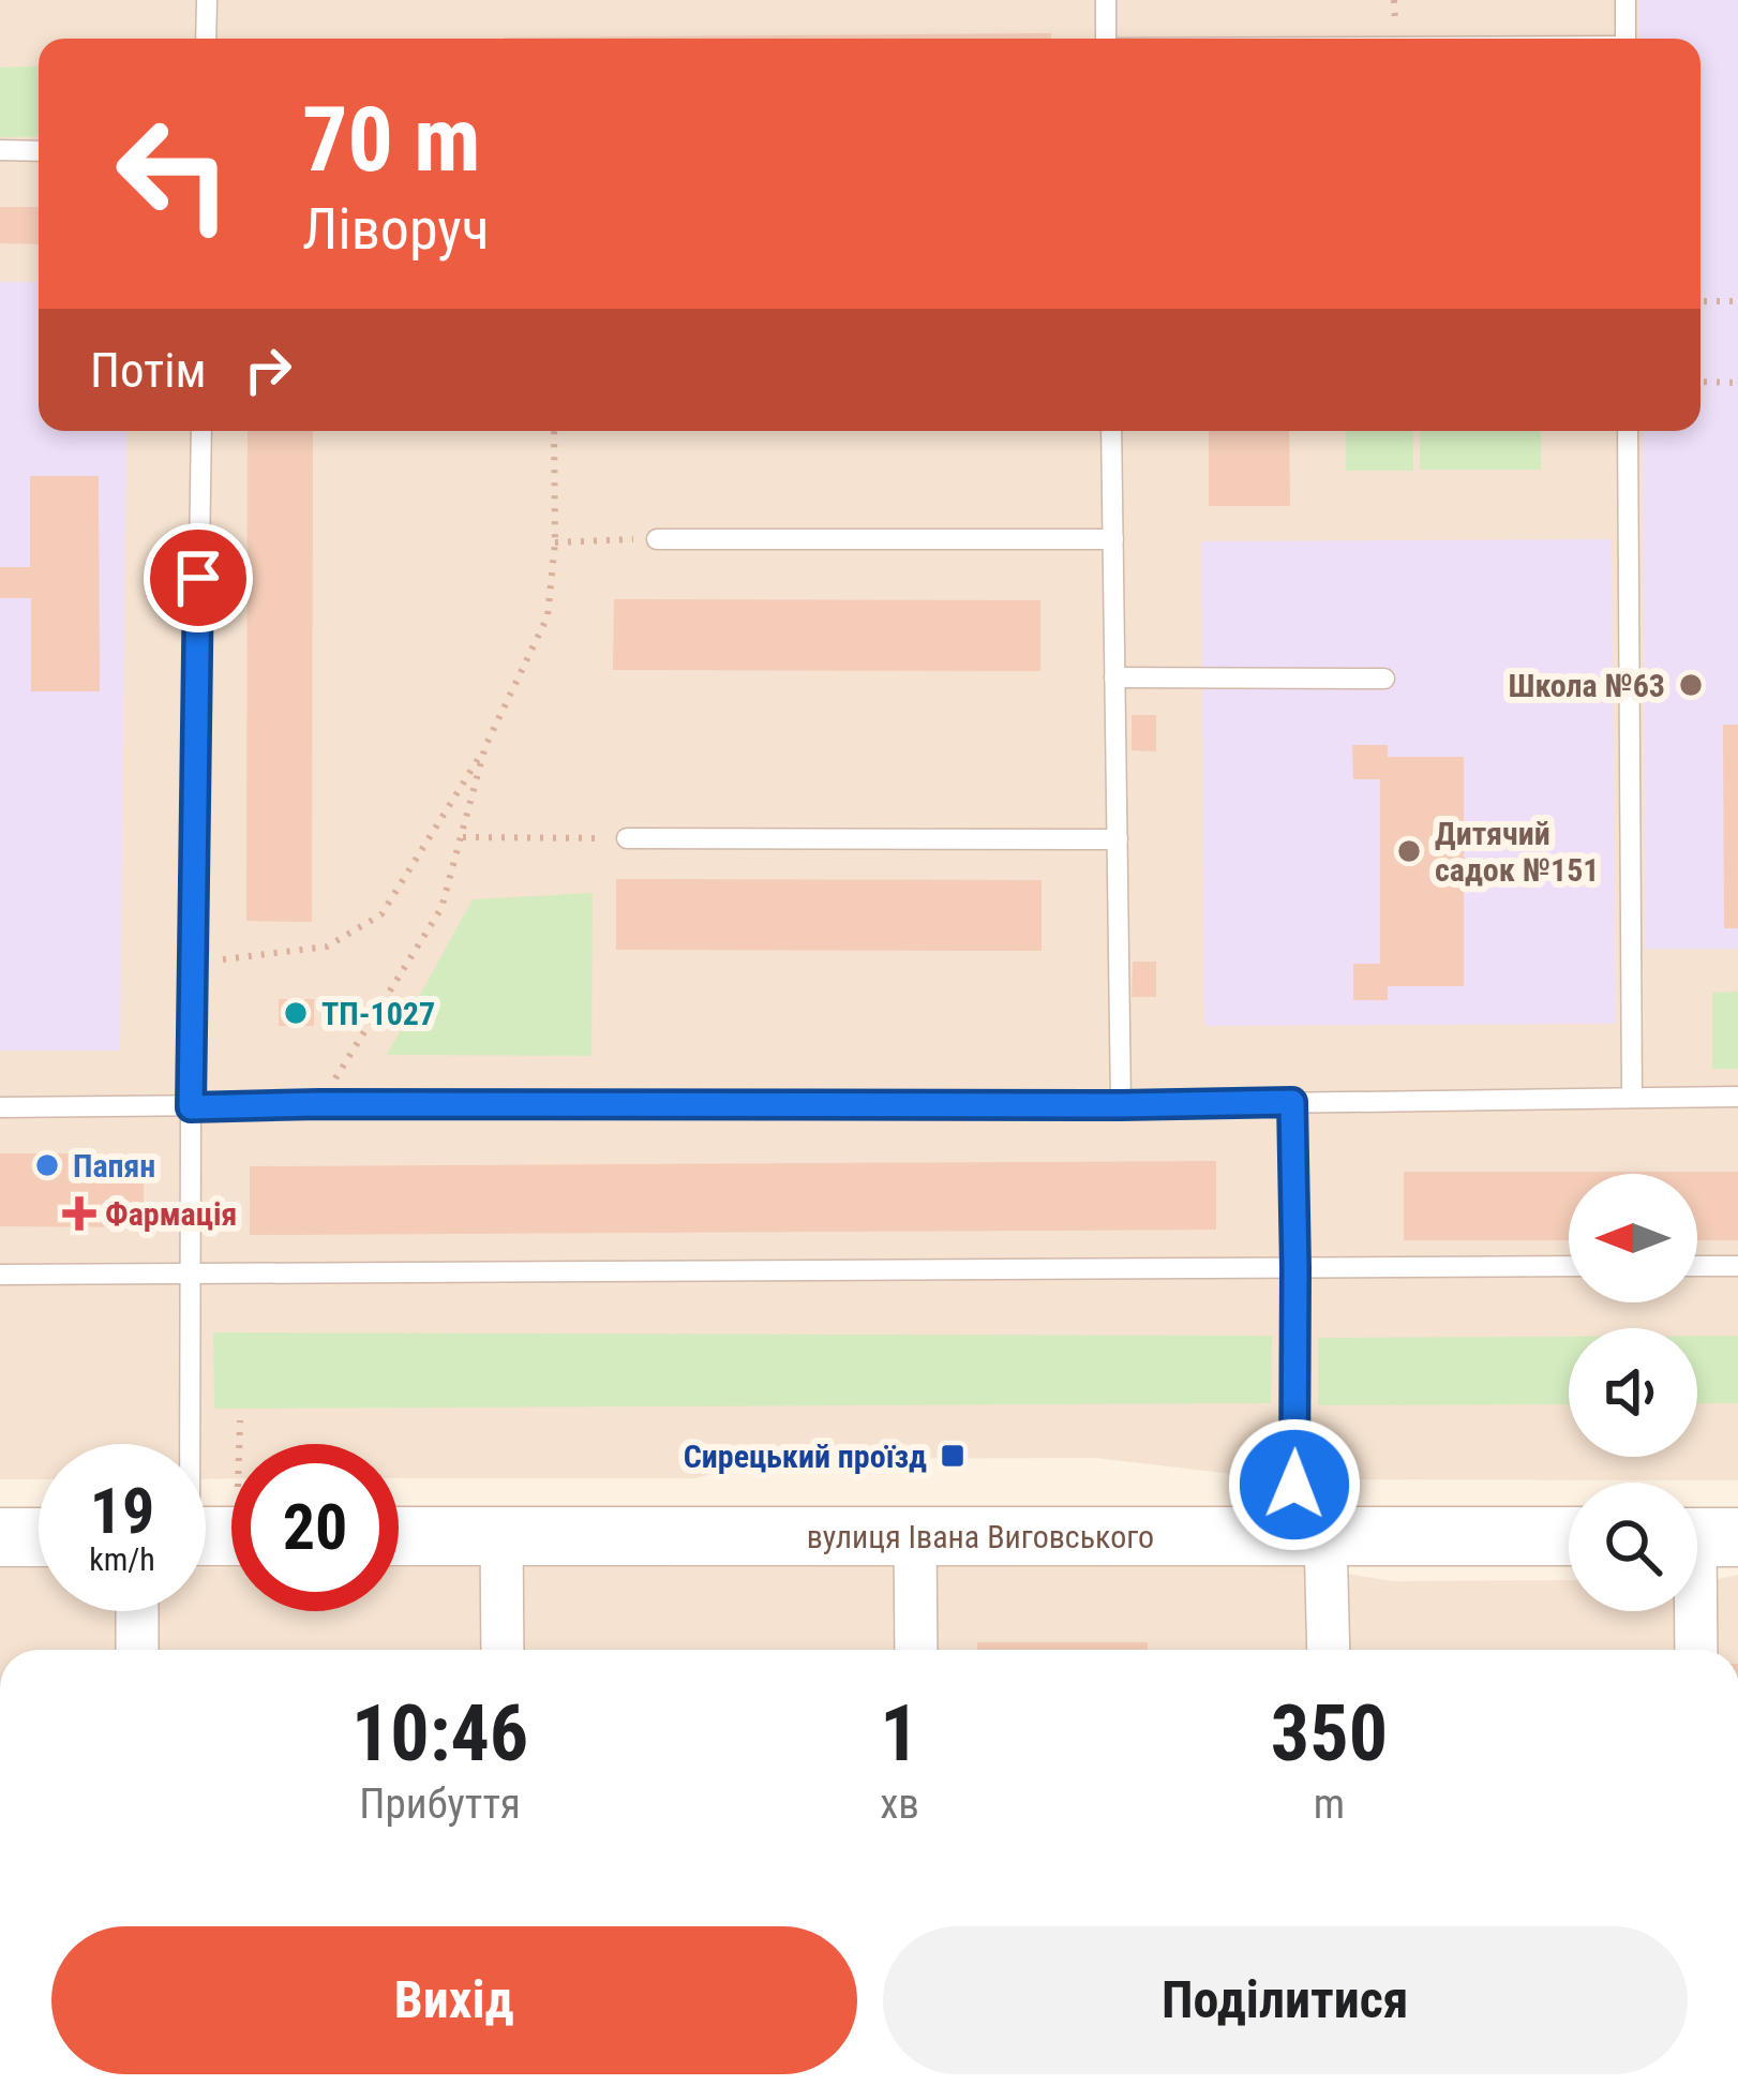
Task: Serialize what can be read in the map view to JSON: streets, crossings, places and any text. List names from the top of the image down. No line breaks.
{"streets":{"main road":["вулиця Івана Виговського"]},"places":{"other":["Школа №63","Дитячий садок №151","ТП-1027","Папян"],"health":["Фармація"],"transit":["Сирецький проїзд"]},"north":"left","page":{"turn":["70 m","Ліворуч"],"then":"Потім","speed":"19 km/h","limit":"20","eta":["10:46","Прибуття","1","хв","350","m"],"buttons":["Вихід","Поділитися"]}}
